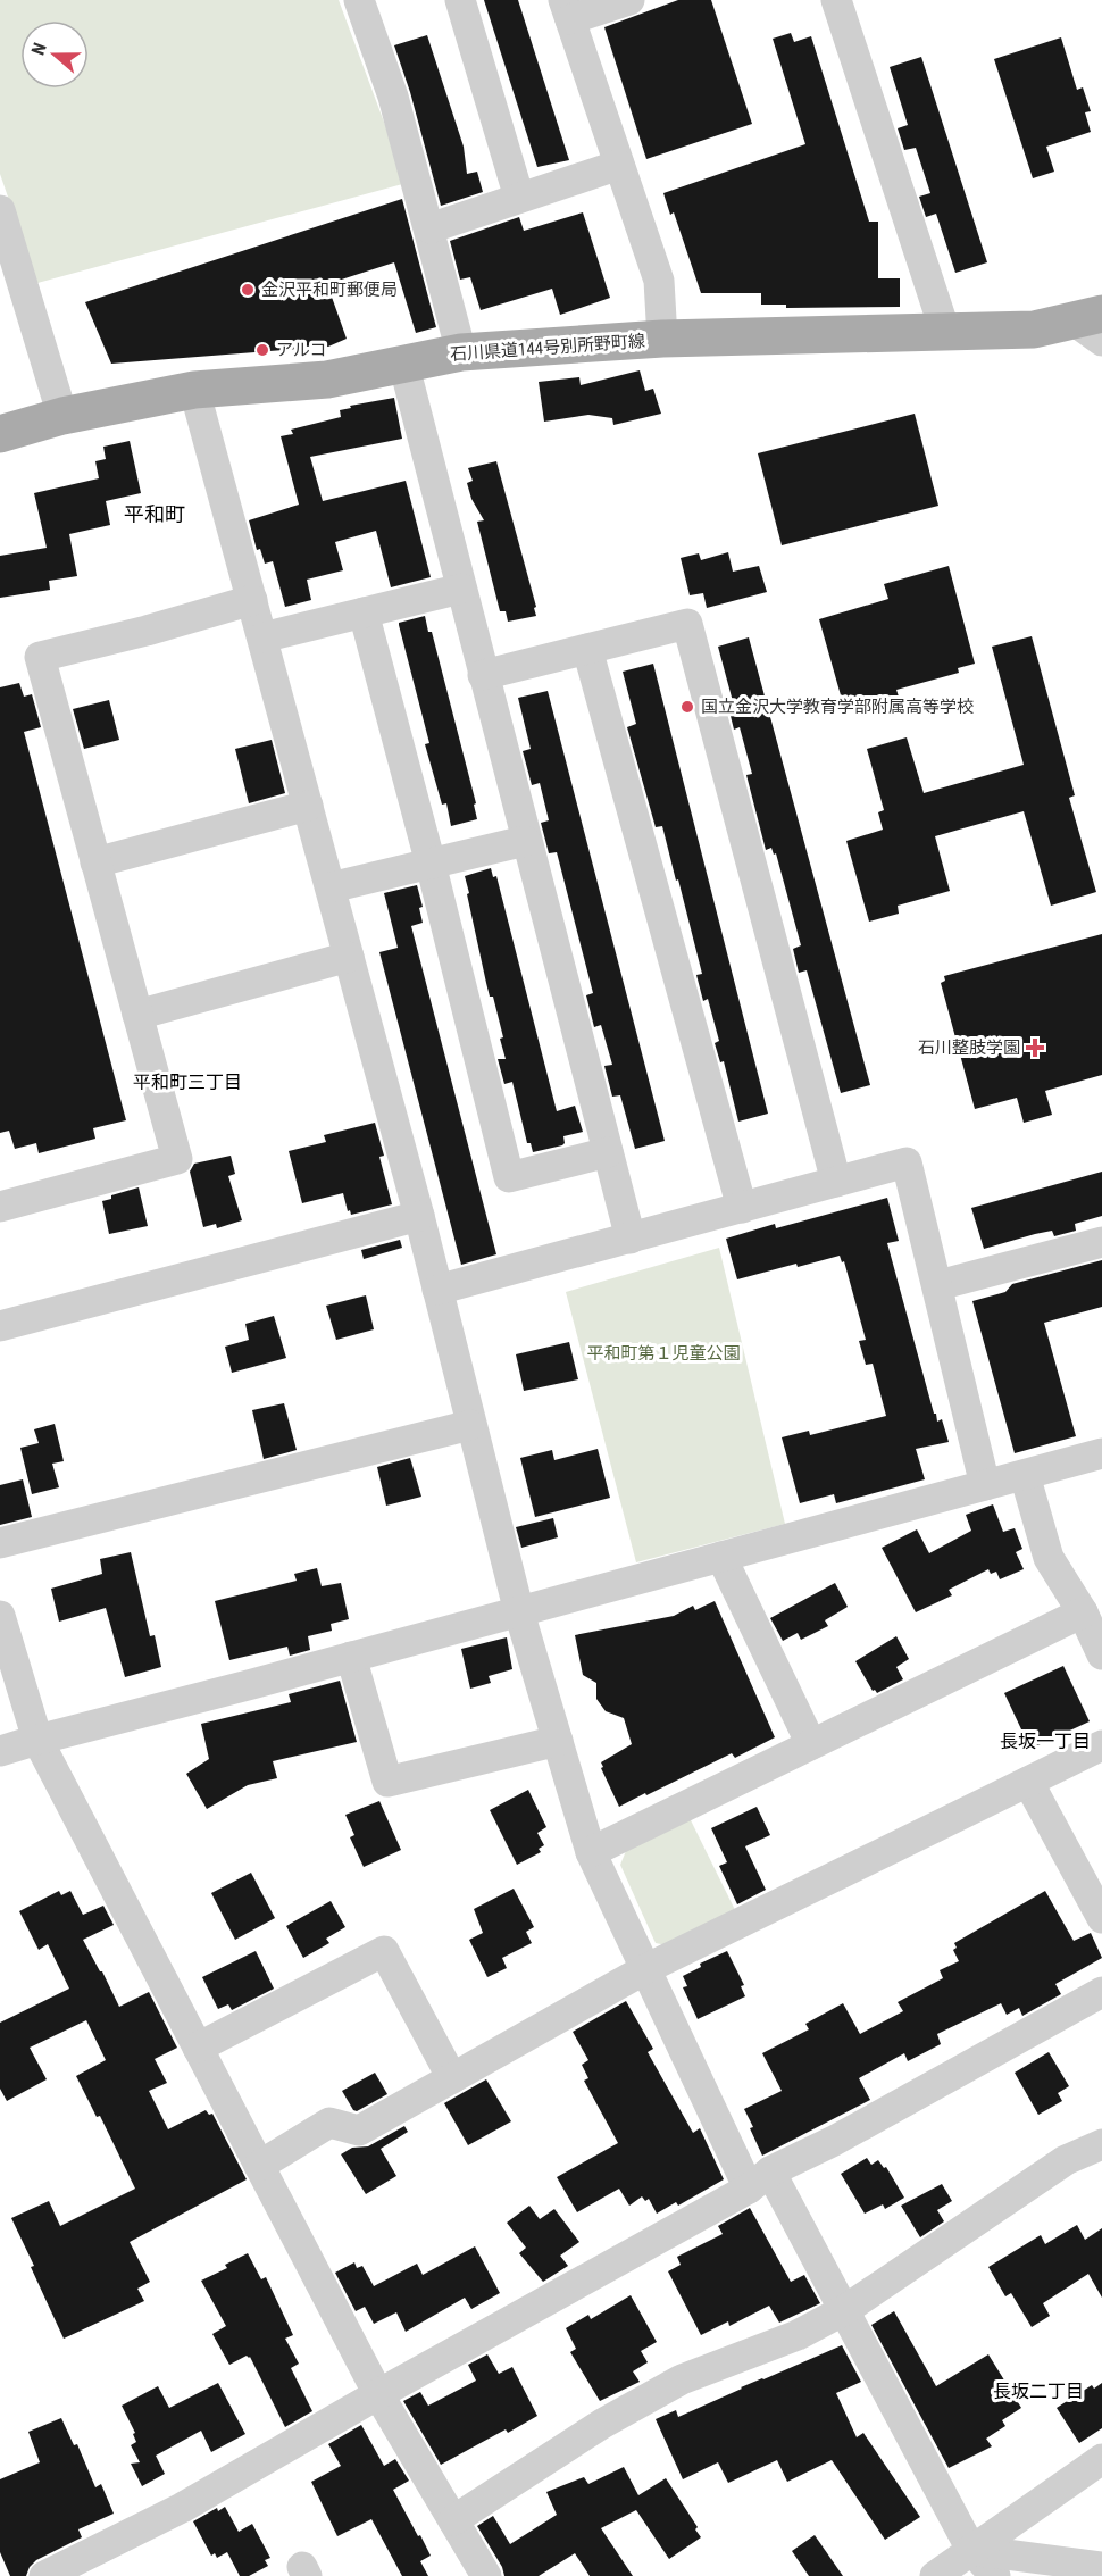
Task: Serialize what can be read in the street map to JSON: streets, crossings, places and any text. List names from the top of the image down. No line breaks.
{"streets":{"main road":["石川県道144号別所野町線"]},"districts":["平和町","平和町三丁目","長坂一丁目","長坂二丁目"],"parks":["平和町第１児童公園"],"places":{"other":["金沢平和町郵便局","アルコ","国立金沢大学教育学部附属高等学校"],"health":["石川整肢学園"]},"north":"left"}
